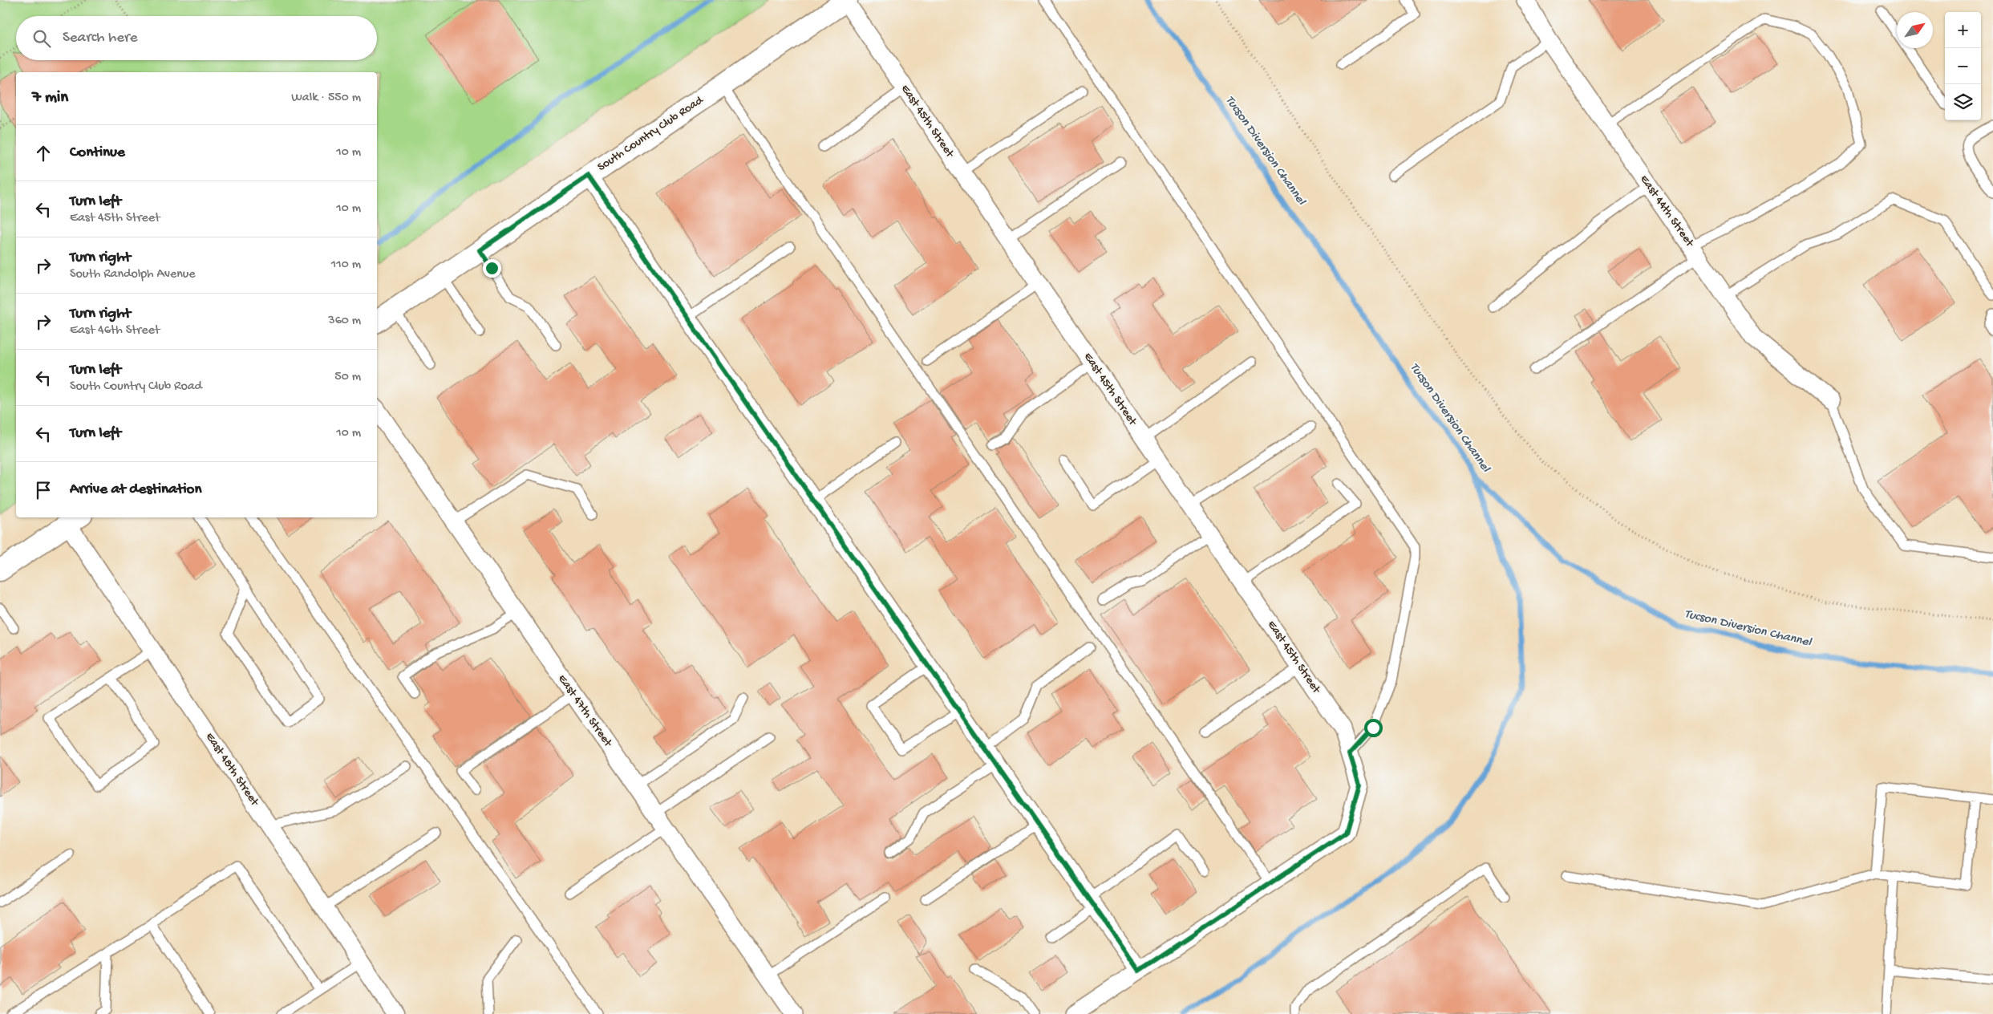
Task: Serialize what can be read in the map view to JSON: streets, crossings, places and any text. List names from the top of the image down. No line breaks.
{"streets":{"street":["East 45th Street","South Country Club Road","East 44th Street","East 47th Street","East 48th Street"]},"crossings":[["East 45th Street","South Country Club Road"]],"water":["Tucson Diversion Channel"],"north":"top right","page":{"map_buttons":["+","−"],"search":"Search here","heading":["7 min","Walk · 550 m"],"list":[["Continue","10 m"],["Turn left","East 45th Street","10 m"],["Turn right","South Randolph Avenue","110 m"],["Turn right","East 46th Street","360 m"],["Turn left","South Country Club Road","50 m"],["Turn left","10 m"],"Arrive at destination"]}}
